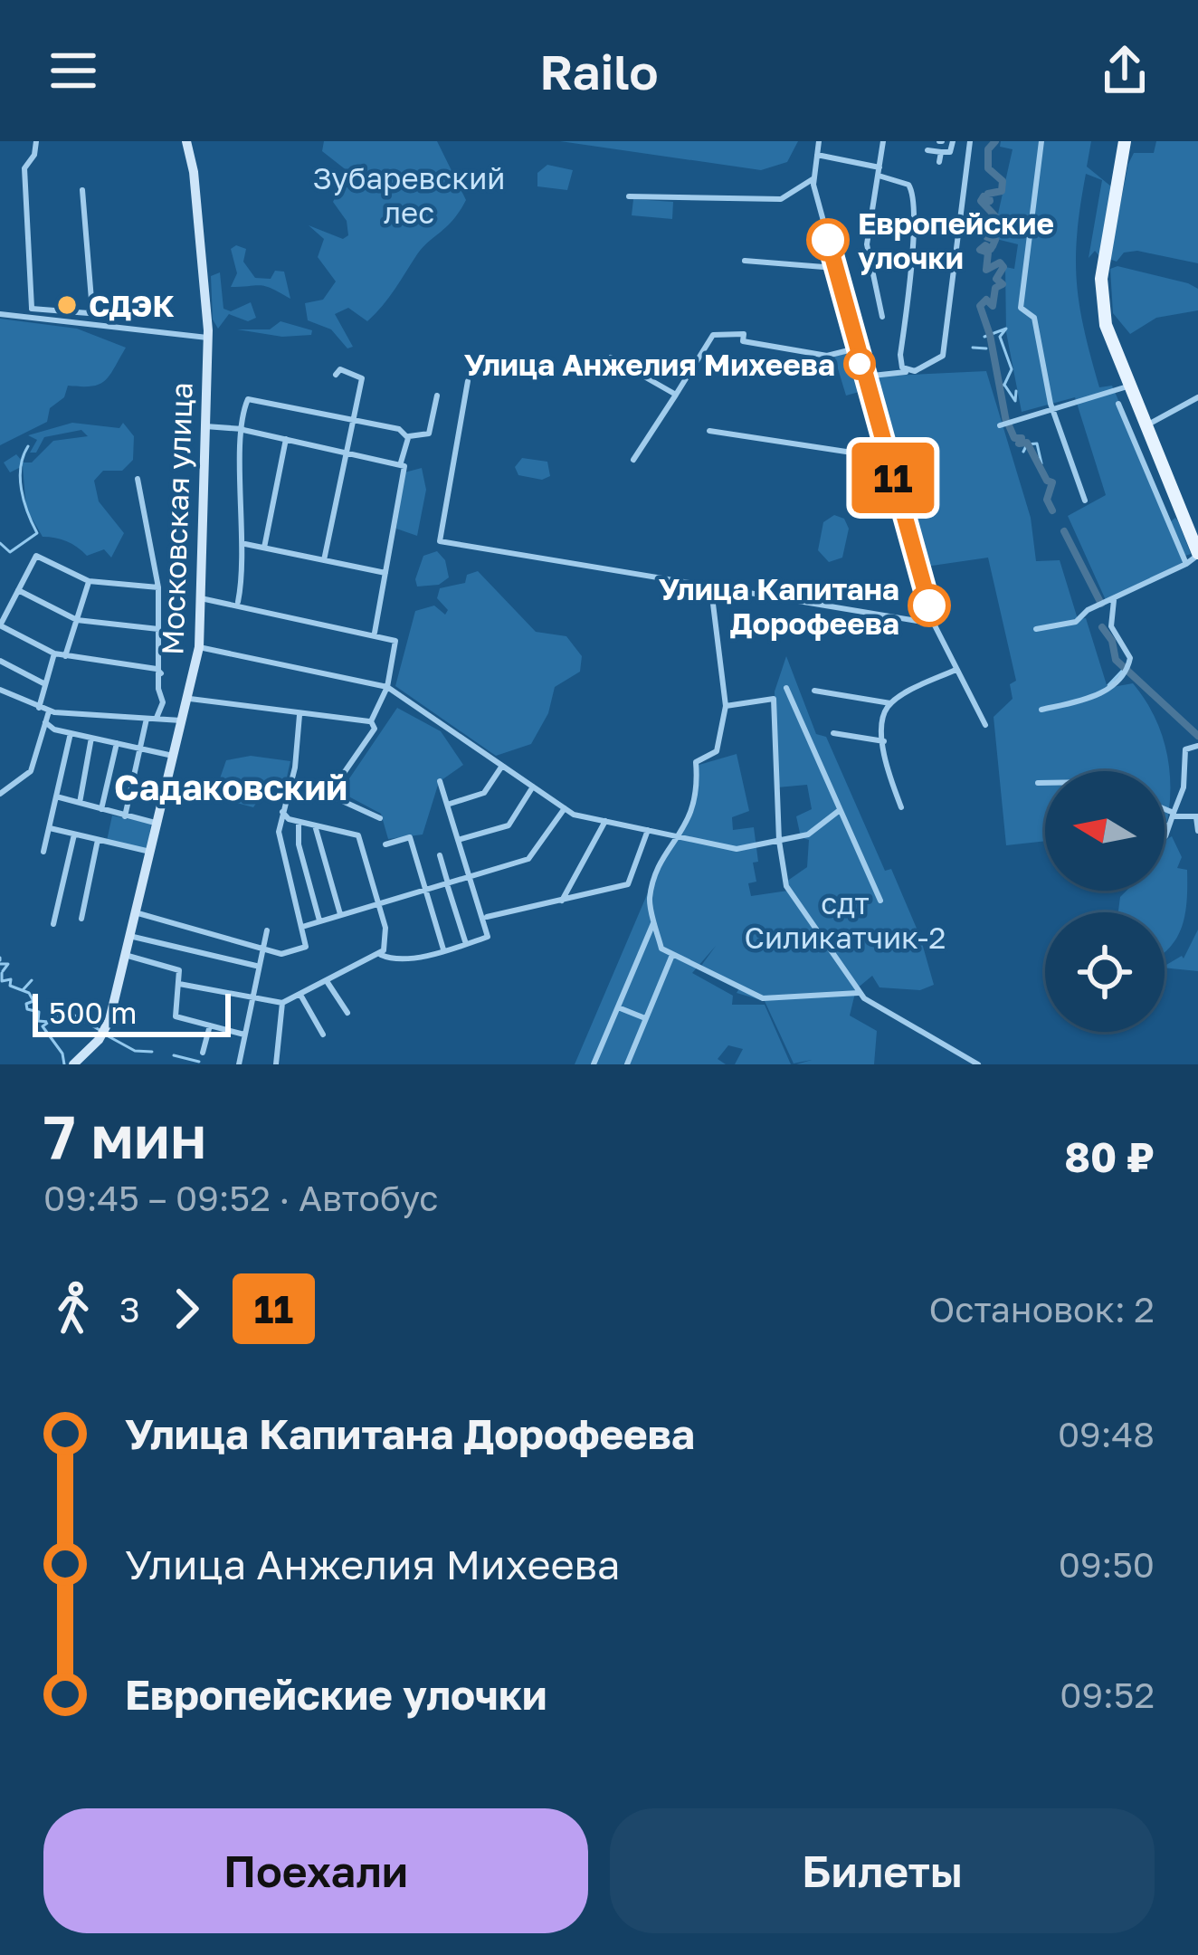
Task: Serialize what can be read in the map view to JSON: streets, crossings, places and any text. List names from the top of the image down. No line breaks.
{"streets":{"main road":["Московская улица"]},"districts":["Садаковский"],"parks":["Зубаревский лес","сдт Силикатчик-2"],"places":["Европейские улочки","СДЭК","Улица Анжелия Михеева","Улица Капитана Дорофеева"],"lines":["bus line 11"],"scale_bar":"500 m","north":"left","page":{"header":"Railo","on_map":"11","scale":"500 m","heading":["7 мин","09:45 – 09:52 · Автобус","80 ₽"],"legs":["3","11","Остановок: 2"],"list":[{"name":"Улица Капитана Дорофеева","value":"09:48"},{"name":"Улица Анжелия Михеева","value":"09:50"},{"name":"Европейские улочки","value":"09:52"}],"buttons":["Поехали","Билеты"]}}
